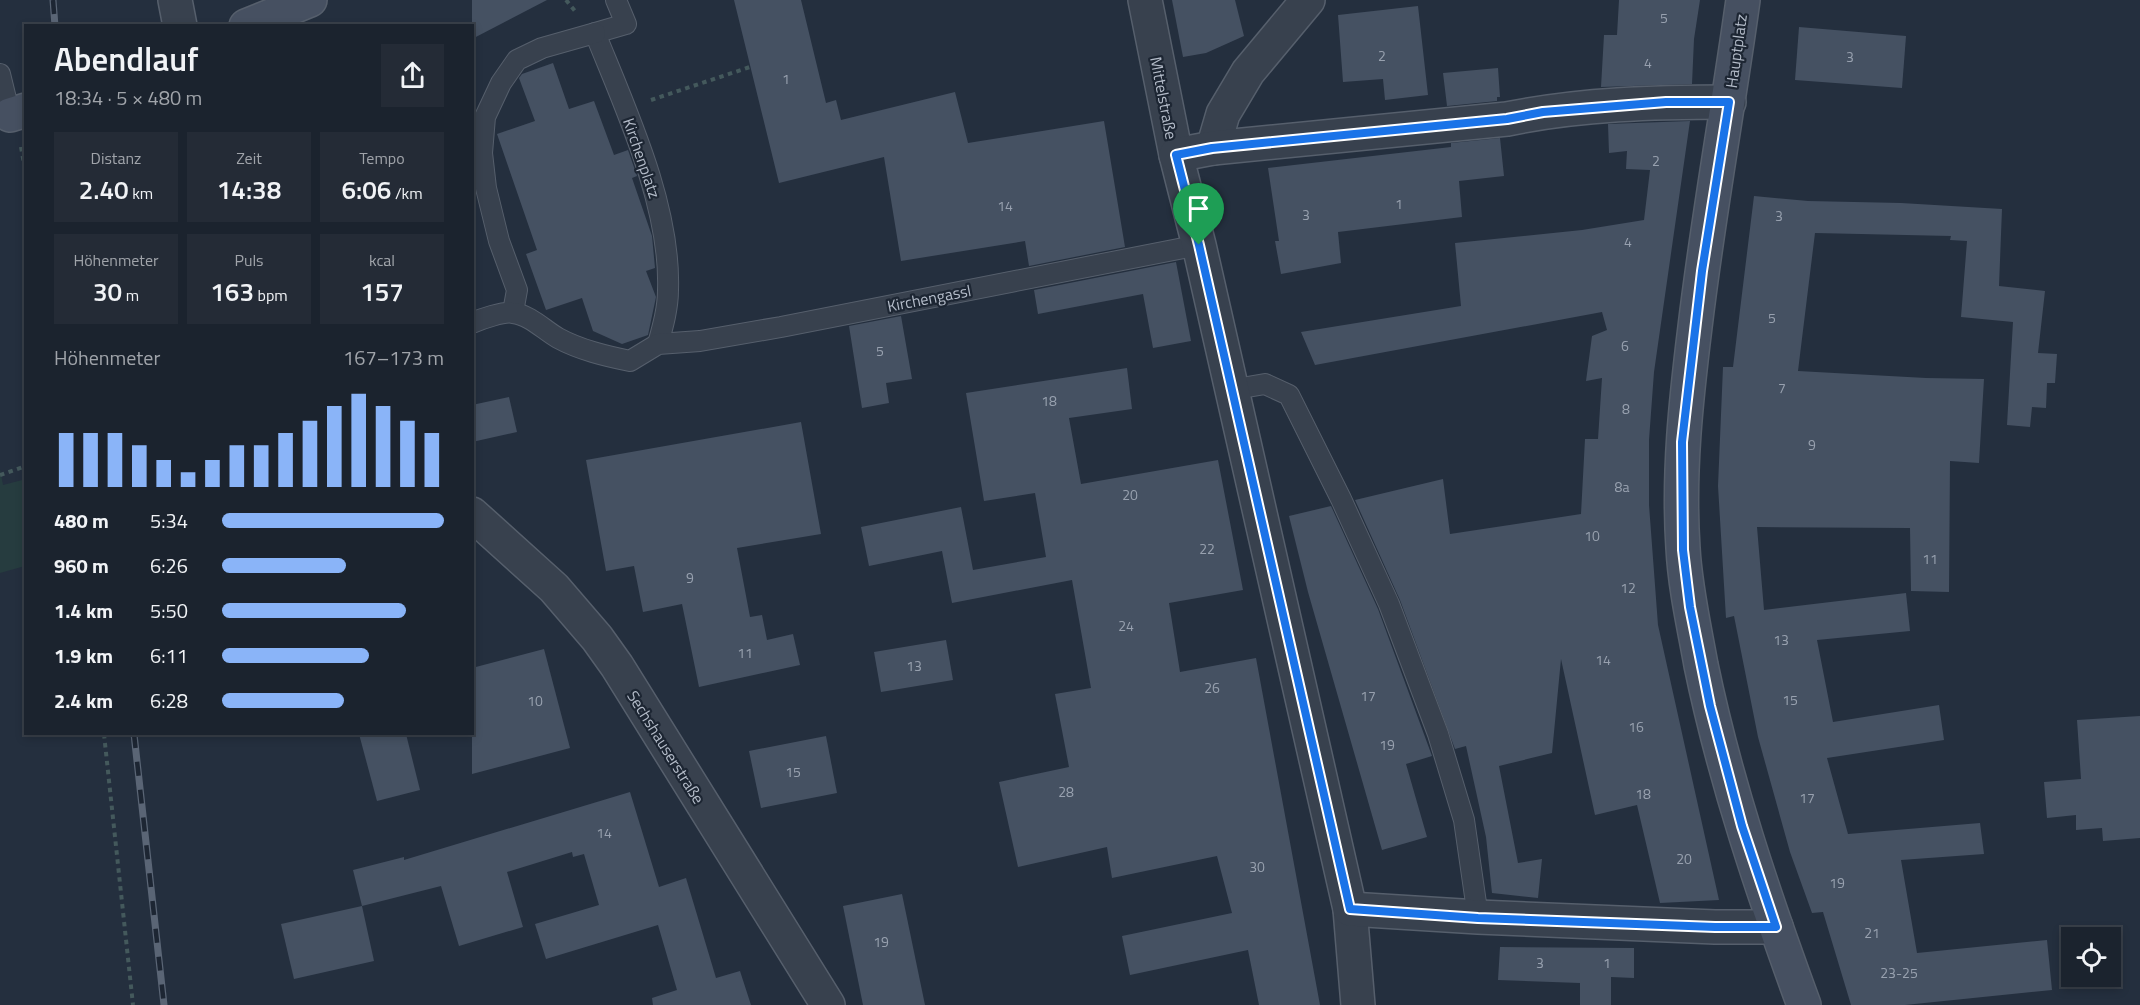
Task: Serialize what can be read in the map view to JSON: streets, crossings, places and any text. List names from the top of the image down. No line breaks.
{"streets":{"main road":["Hauptplatz"],"street":["Mittelstraße","Sechshauserstraße"],"lane":["Kirchenplatz","Kirchengassl"]},"crossings":[["Mittelstraße","Kirchengassl"],["Kirchenplatz","Kirchengassl"]],"house_numbers":["5","2","3","4","1","2","1","14","3","3","4","5","6","5","7","18","8","9","8a","20","10","22","11","9","12","24","13","11","14","13","26","17","15","10","16","19","15","28","18","17","14","20","30","19","21","19","3","1","23-25"],"page":{"heading":["Abendlauf","18:34 · 5 × 480 m"],"stats":[["Distanz","2.40 km"],["Zeit","14:38"],["Tempo","6:06 /km"],["Höhenmeter","30 m"],["Puls","163 bpm"],["kcal","157"]],"chart":["Höhenmeter","167–173 m"],"list":[{"name":"480 m","note":"5:34"},{"name":"960 m","note":"6:26"},{"name":"1.4 km","note":"5:50"},{"name":"1.9 km","note":"6:11"},{"name":"2.4 km","note":"6:28"}]}}
